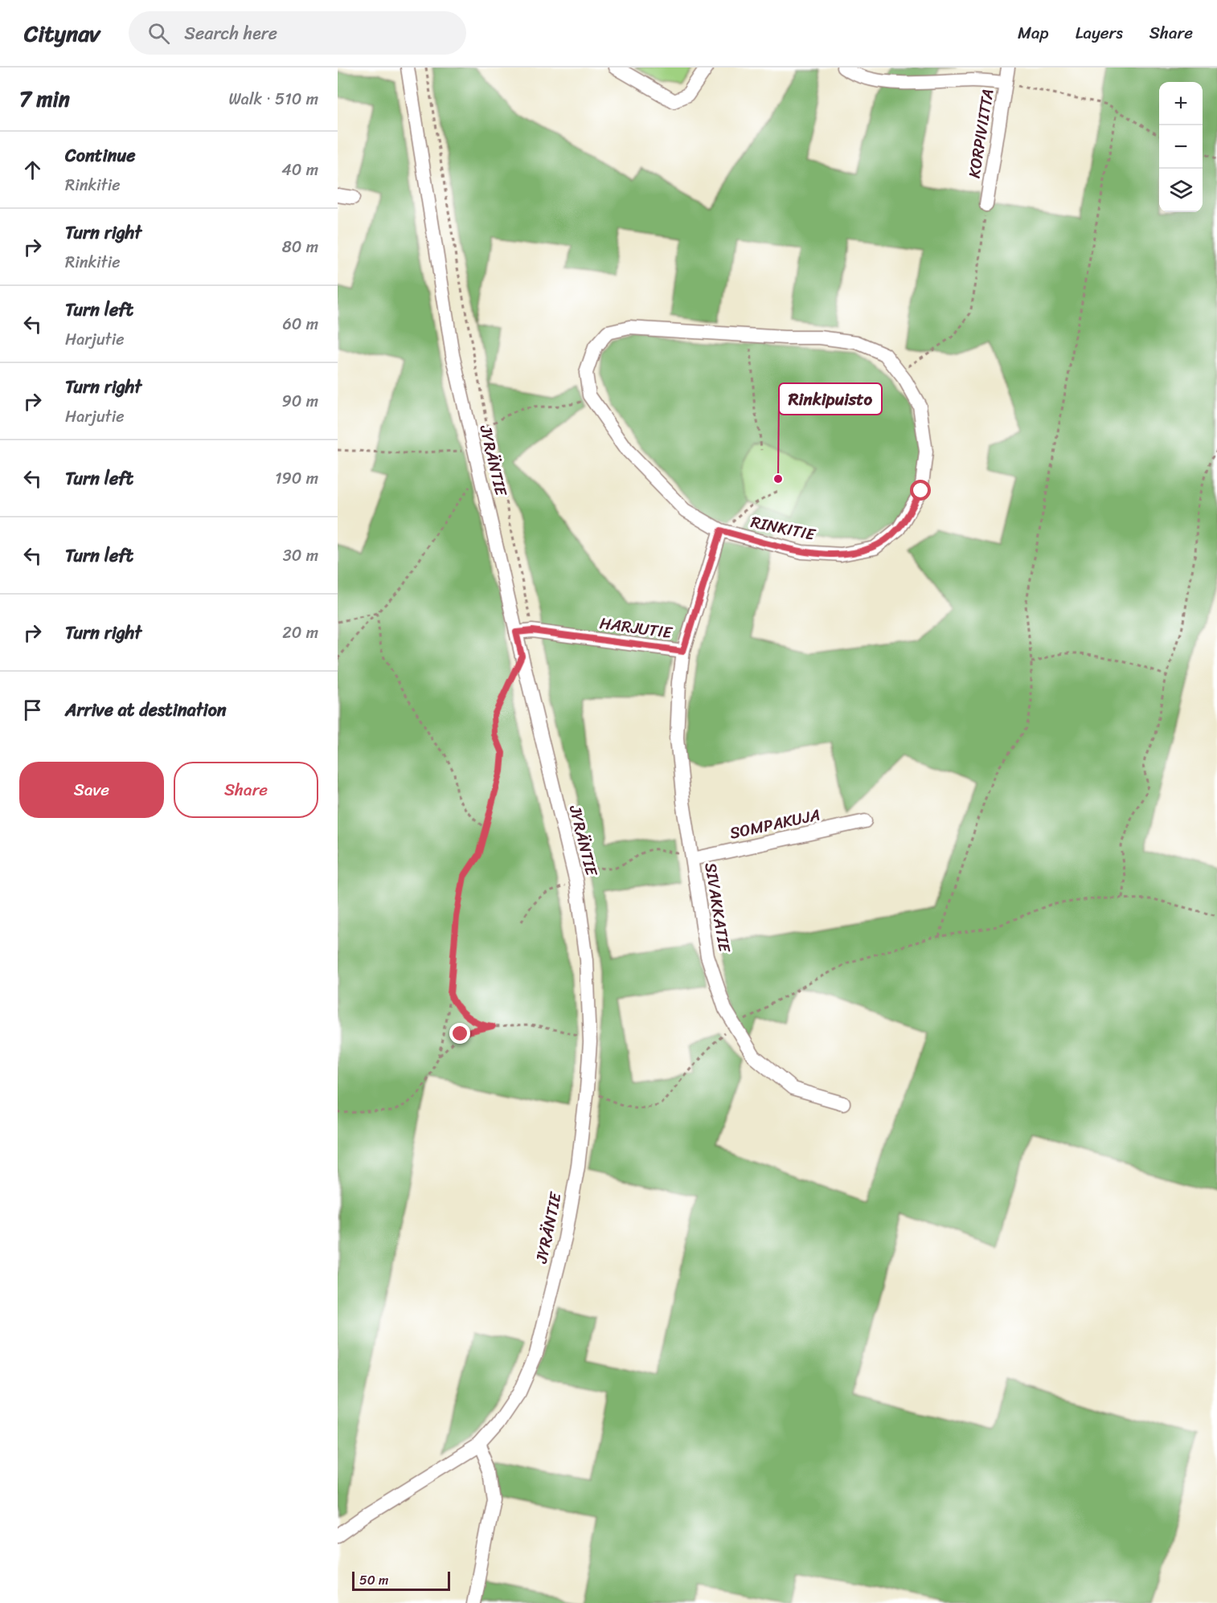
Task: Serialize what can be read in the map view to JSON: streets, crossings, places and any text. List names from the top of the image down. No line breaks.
{"streets":{"street":["KORPIVIITTA","JYRÄNTIE","RINKITIE","HARJUTIE","SOMPAKUJA","SIVAKKATIE"]},"crossings":[["JYRÄNTIE","HARJUTIE"],["RINKITIE","HARJUTIE"],["HARJUTIE","SIVAKKATIE"],["SOMPAKUJA","SIVAKKATIE"]],"places":["Rinkipuisto"],"scale_bar":"50 m","page":{"header":"Citynav","search":"Search here","nav":["Map","Layers","Share"],"heading":["7 min","Walk · 510 m"],"map_buttons":["+","−"],"list":[["Continue","Rinkitie","40 m"],["Turn right","Rinkitie","80 m"],["Turn left","Harjutie","60 m"],["Turn right","Harjutie","90 m"],["Turn left","190 m"],["Turn left","30 m"],["Turn right","20 m"],"Arrive at destination"],"buttons":["Save","Share"],"scale":"50 m"}}
